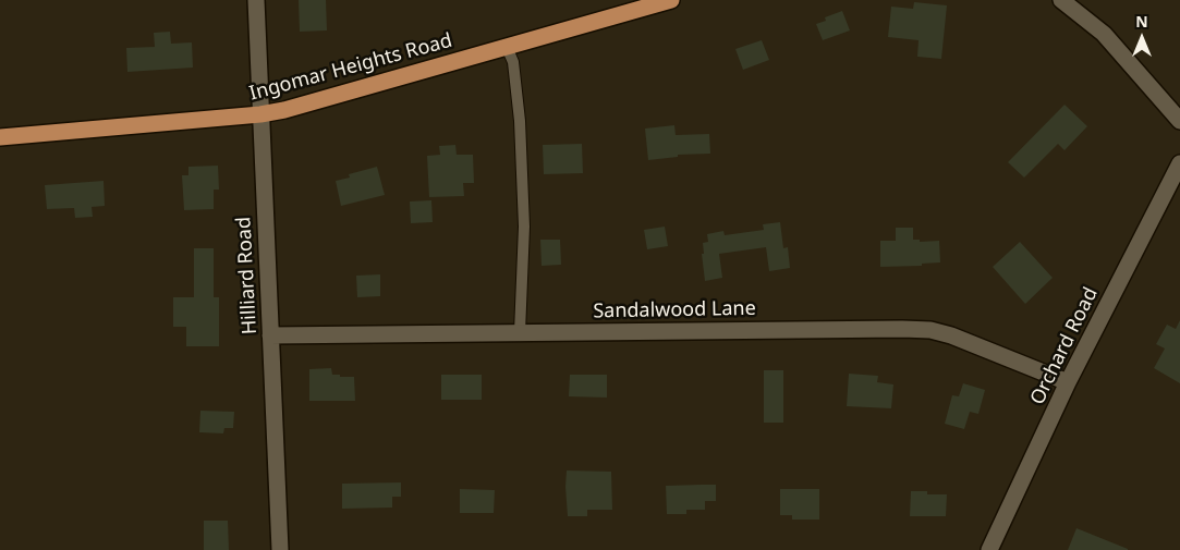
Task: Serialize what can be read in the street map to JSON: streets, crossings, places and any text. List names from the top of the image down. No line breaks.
{"streets":{"main road":["Ingomar Heights Road"],"street":["Hilliard Road","Sandalwood Lane","Orchard Road"]},"crossings":[["Ingomar Heights Road","Hilliard Road"],["Hilliard Road","Sandalwood Lane"],["Sandalwood Lane","Orchard Road"]],"north":"top"}
